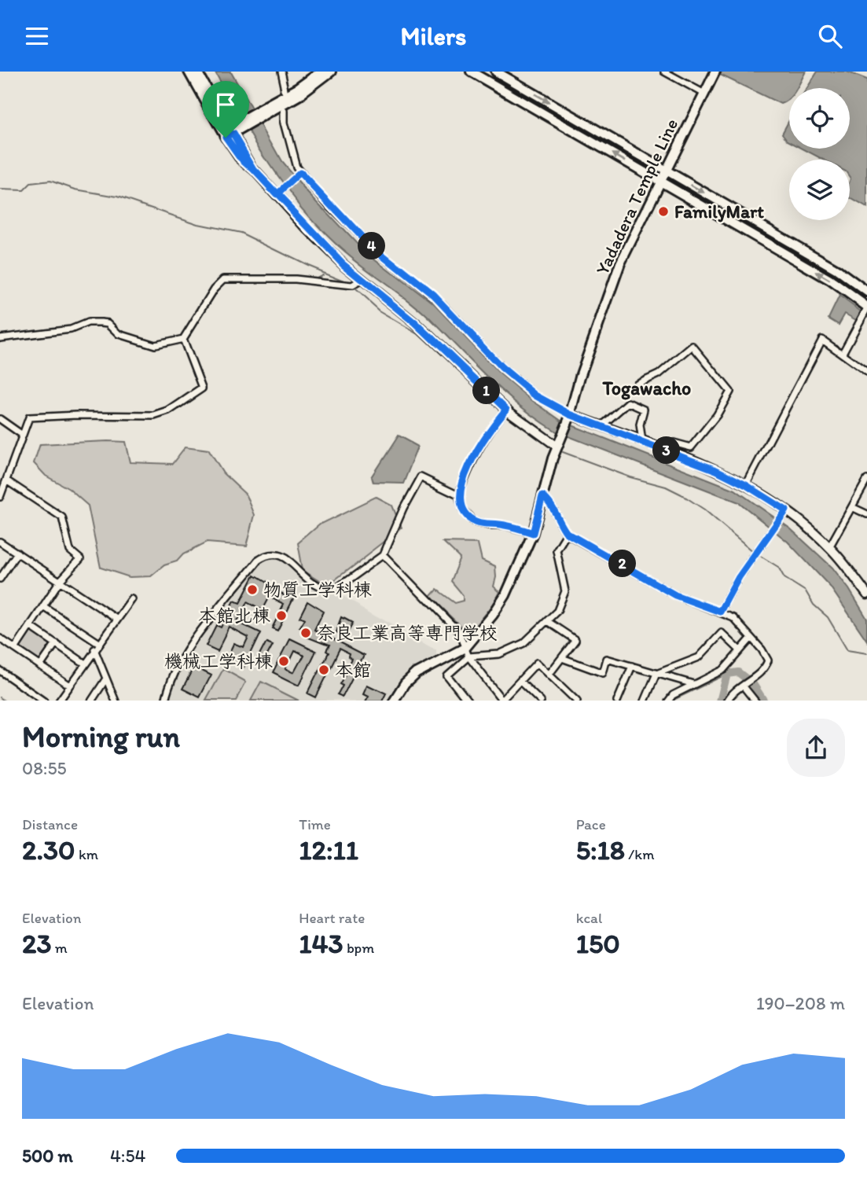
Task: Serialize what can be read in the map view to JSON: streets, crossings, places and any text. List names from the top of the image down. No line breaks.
{"streets":{"main road":["Yadadera Temple Line"]},"districts":["Togawacho"],"places":["FamilyMart","物質工学科棟","本館北棟","奈良工業高等専門学校","機械工学科棟","本館"],"page":{"header":"Milers","pins":["4","1","3","2"],"heading":["Morning run","08:55"],"stats":[["Distance","2.30 km"],["Time","12:11"],["Pace","5:18 /km"],["Elevation","23 m"],["Heart rate","143 bpm"],["kcal","150"]],"chart":["Elevation","190–208 m"],"list":[{"name":"500 m","note":"4:54"}]}}
